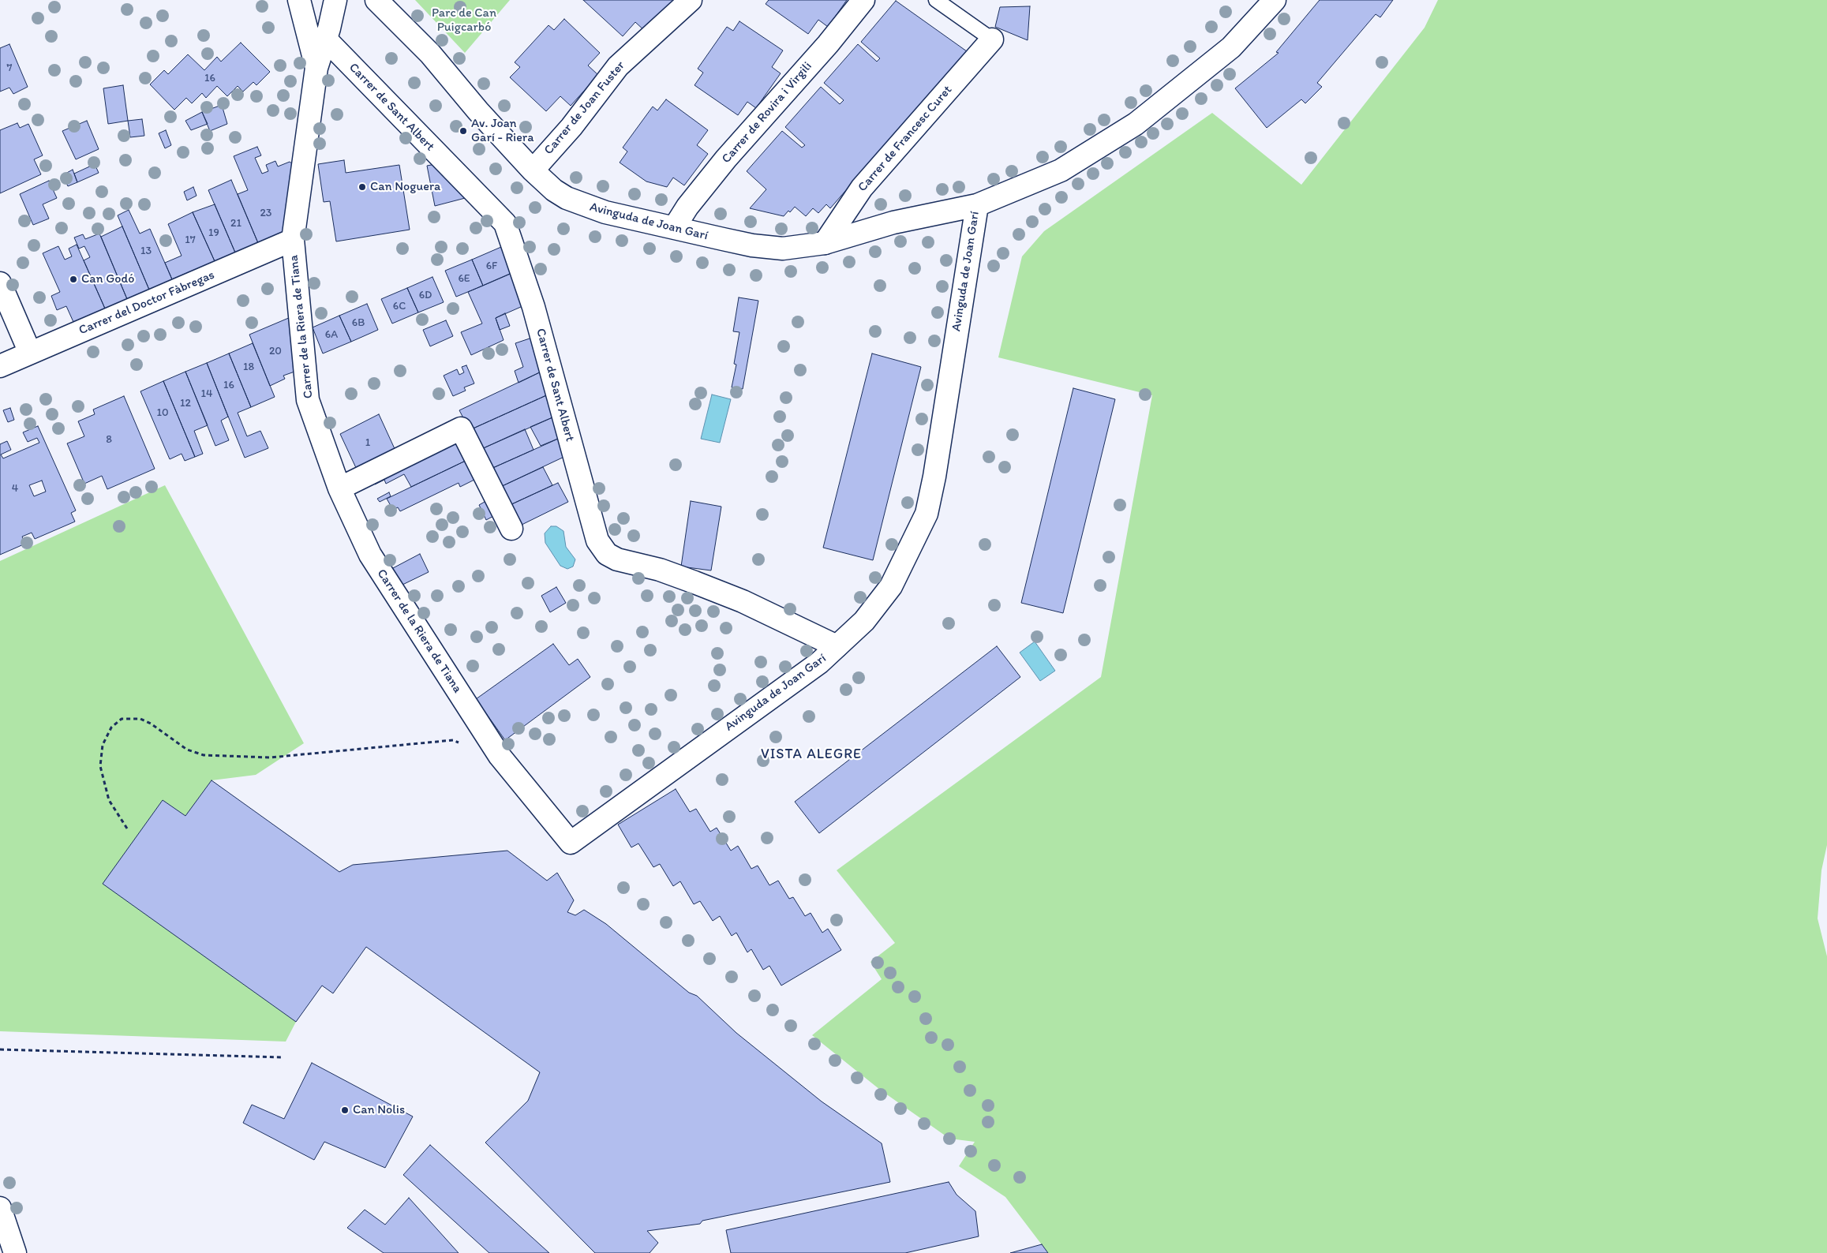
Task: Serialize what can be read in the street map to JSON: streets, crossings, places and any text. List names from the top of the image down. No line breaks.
{"streets":{"street":["Carrer de Sant Albert","Carrer de Joan Fuster","Carrer de Rovira i Virgili","Carrer de Francesc Curet","Avinguda de Joan Garí","Carrer del Doctor Fàbregas","Carrer de la Riera de Tiana"]},"crossings":[["Carrer de Sant Albert","Avinguda de Joan Garí"],["Carrer de Sant Albert","Carrer de la Riera de Tiana"],["Carrer de Joan Fuster","Avinguda de Joan Garí"],["Carrer de Rovira i Virgili","Avinguda de Joan Garí"],["Carrer de Francesc Curet","Avinguda de Joan Garí"],["Avinguda de Joan Garí","Carrer de la Riera de Tiana"],["Carrer del Doctor Fàbregas","Carrer de la Riera de Tiana"]],"districts":["VISTA ALEGRE"],"parks":["Parc de Can Puigcarbó"],"places":["Av. Joan Garí - Riera","Can Noguera","Can Godó","Can Nolis"],"house_numbers":["7","16","23","21","19","17","13","6F","6E","6D","6C","6B","6A","20","18","16","14","12","10","8","1","4"]}
